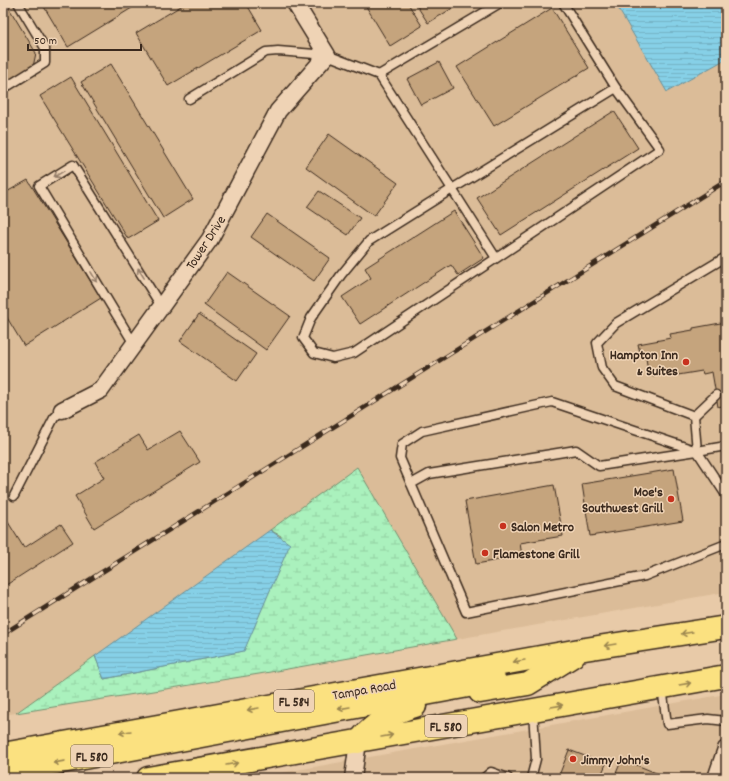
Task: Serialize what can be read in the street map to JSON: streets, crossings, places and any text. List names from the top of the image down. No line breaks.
{"streets":{"main road":["Tampa Road","FL 584","FL 580"],"street":["Tower Drive"]},"crossings":[["Tampa Road","FL 580"]],"places":["Hampton Inn & Suites","Moe's Southwest Grill","Salon Metro","Flamestone Grill","Jimmy John's"],"scale_bar":"50 m"}
